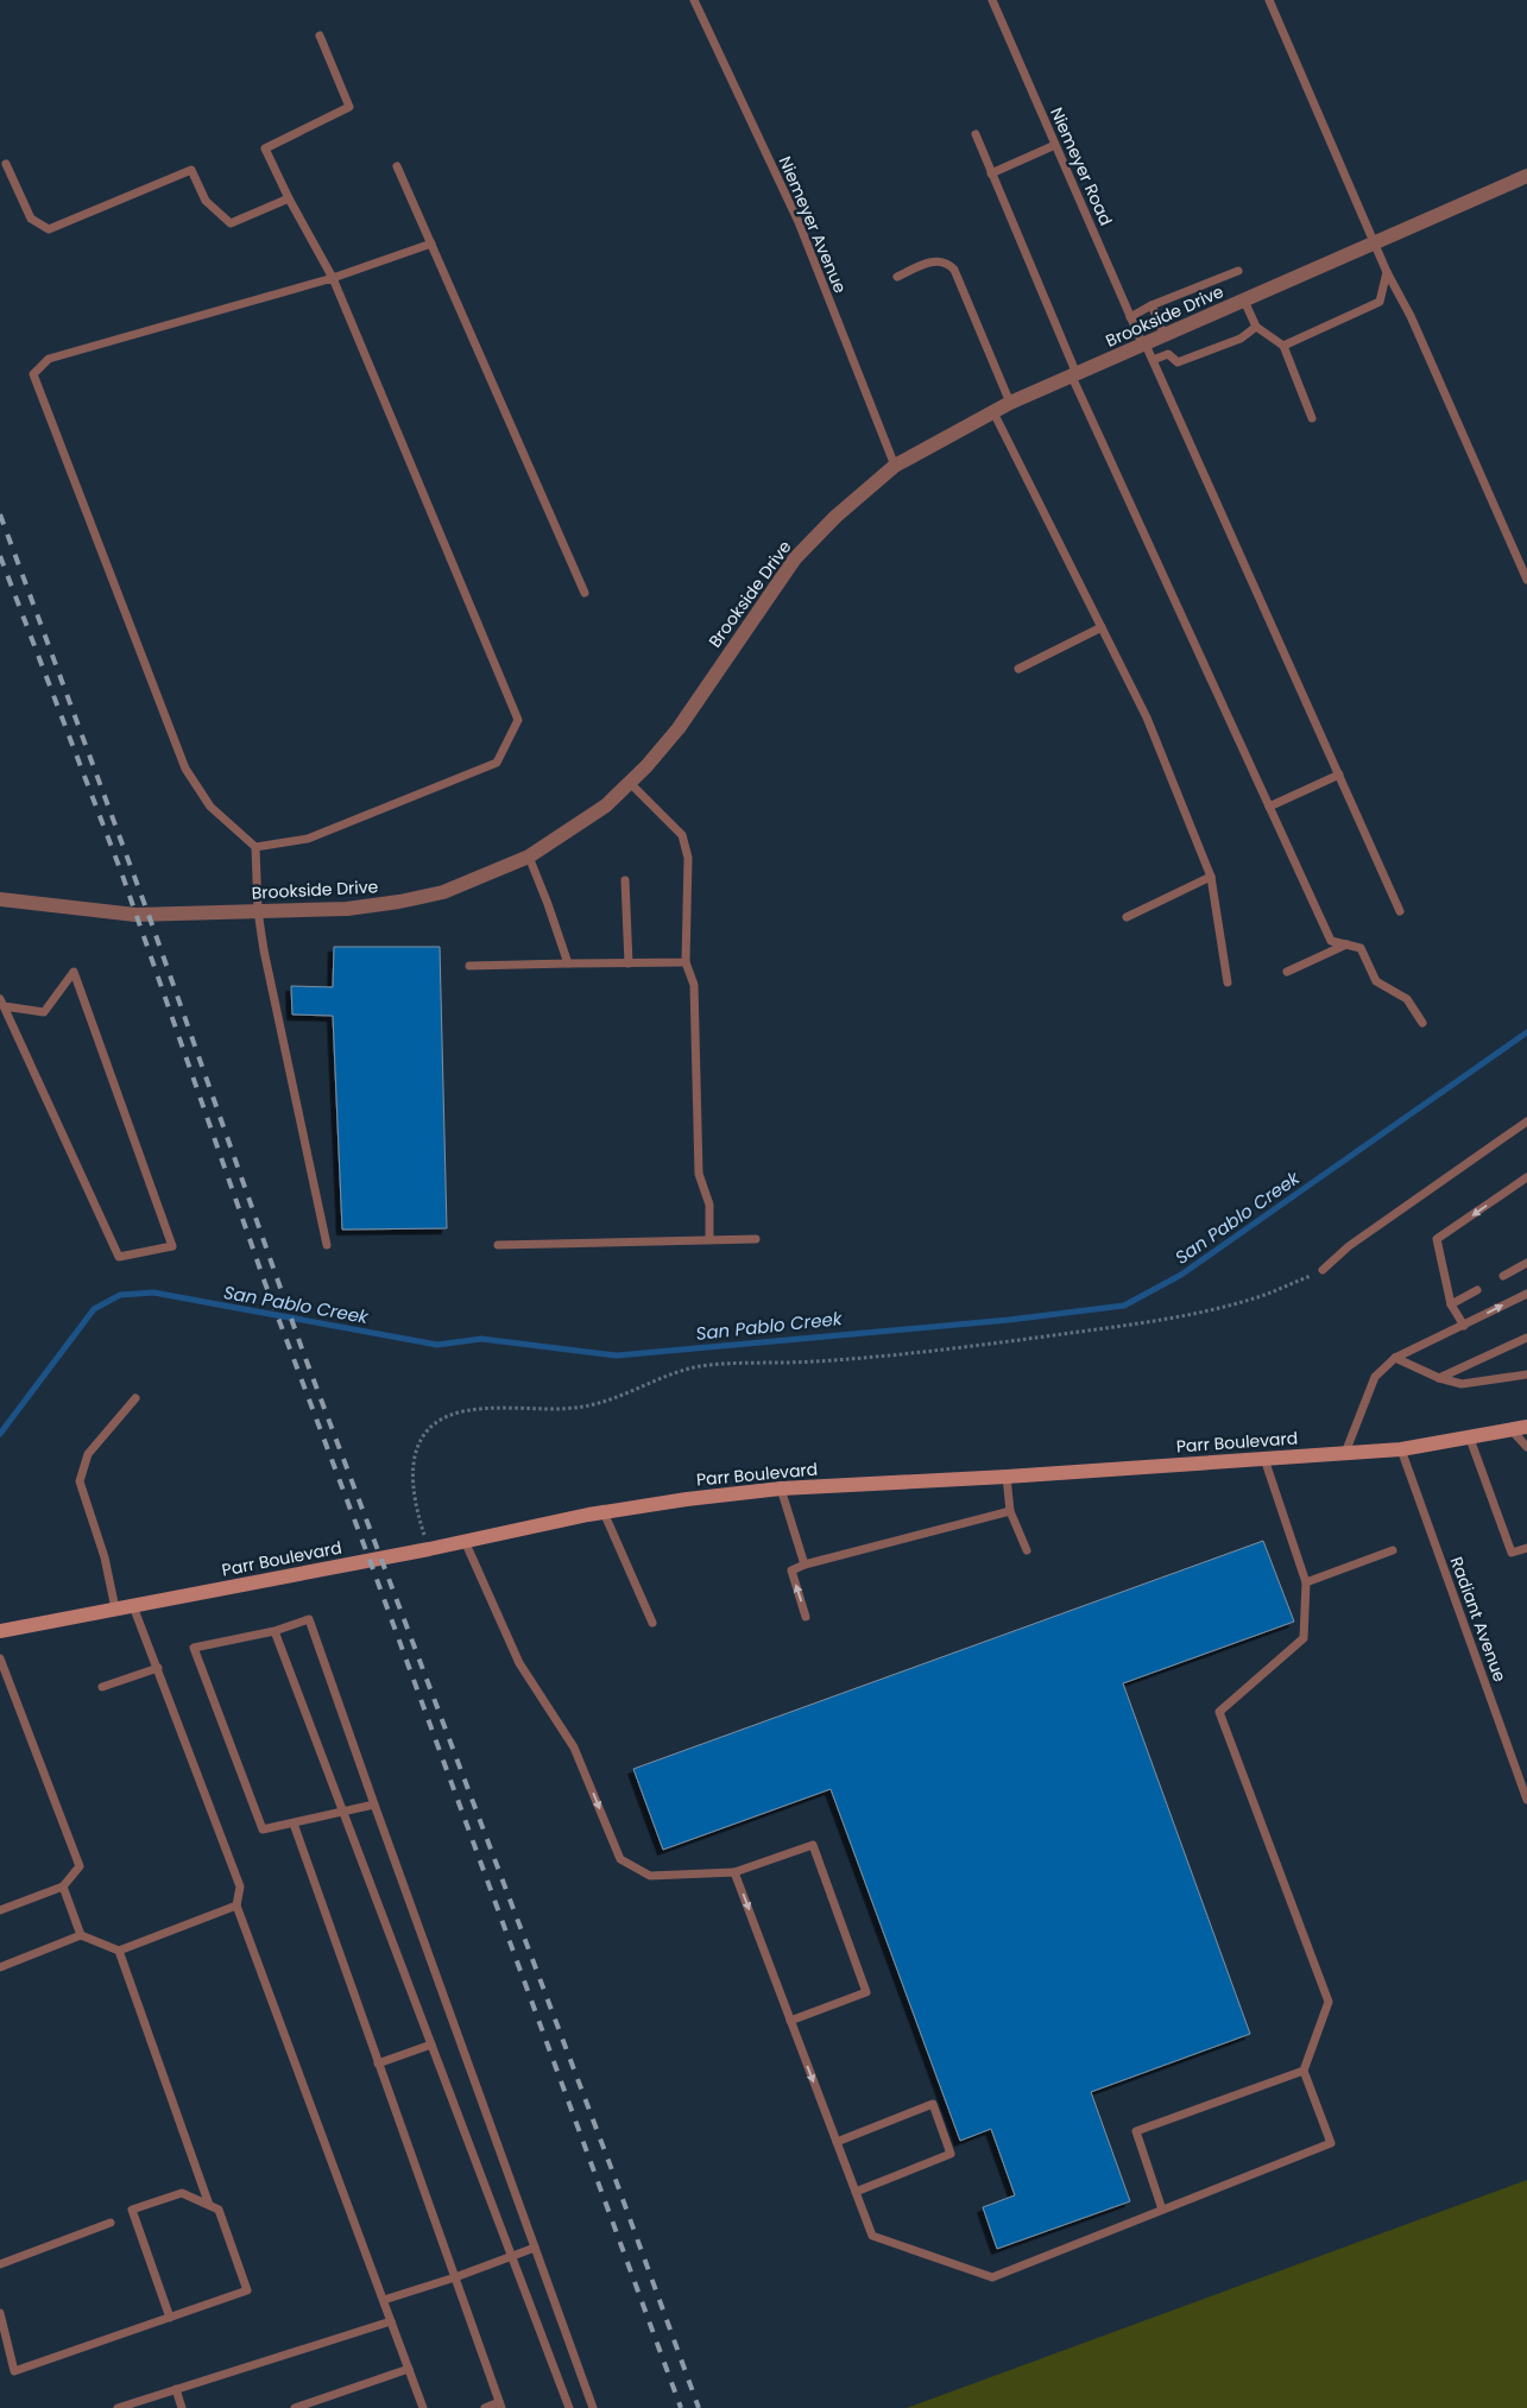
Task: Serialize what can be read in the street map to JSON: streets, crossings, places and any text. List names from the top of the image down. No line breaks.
{"streets":{"street":["Brookside Drive","Parr Boulevard"],"lane":["Niemeyer Road","Niemeyer Avenue","Radiant Avenue"]},"crossings":[["Niemeyer Road","Brookside Drive"],["Niemeyer Avenue","Brookside Drive"],["Parr Boulevard","Radiant Avenue"]],"water":["San Pablo Creek"]}
